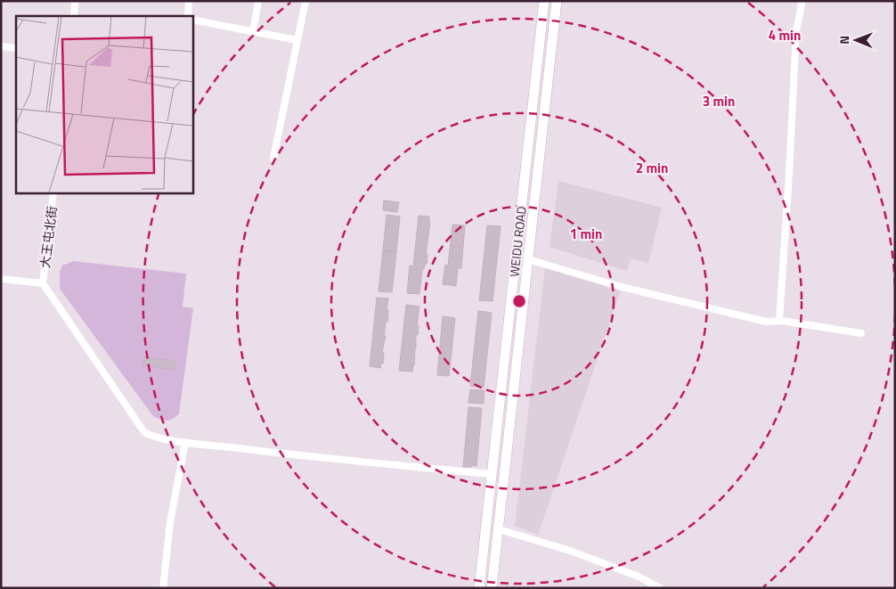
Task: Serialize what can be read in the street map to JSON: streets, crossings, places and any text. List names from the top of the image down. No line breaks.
{"streets":{"main road":["WEIDU ROAD"],"street":["大王屯北街"]},"north":"left","rings":["4 min","3 min","2 min","1 min"]}
